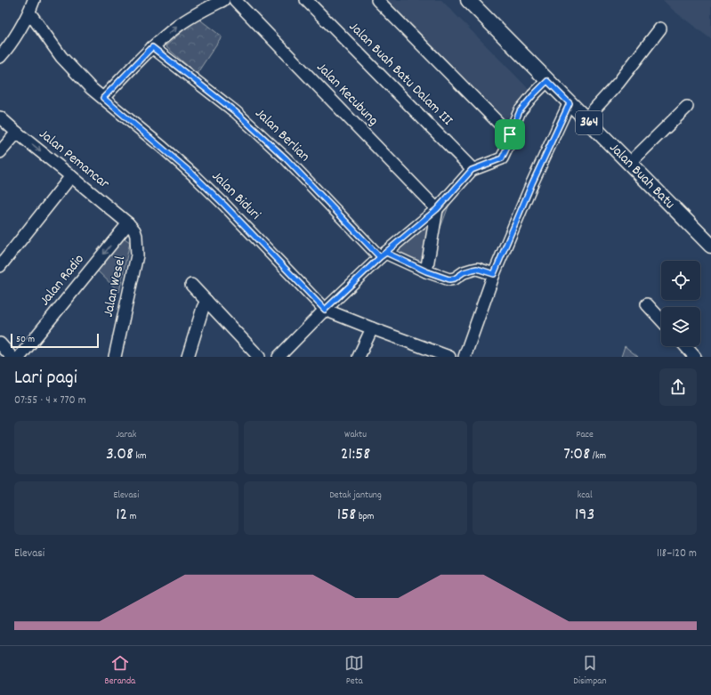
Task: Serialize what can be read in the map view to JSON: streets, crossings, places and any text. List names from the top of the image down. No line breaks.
{"streets":{"main road":["364","Jalan Buah Batu"],"street":["Jalan Buah Batu Dalam III","Jalan Kecubung","Jalan Berlian","Jalan Pemancar","Jalan Biduri","Jalan Radio","Jalan Wesel"]},"crossings":[["Jalan Pemancar","Jalan Radio"],["Jalan Pemancar","Jalan Wesel"],["Jalan Radio","Jalan Wesel"]],"one_way":["Jalan Pemancar"],"scale_bar":"50 m","page":{"scale":"50 m","heading":["Lari pagi","07:55 · 4 × 770 m"],"stats":[["Jarak","3.08 km"],["Waktu","21:58"],["Pace","7:08 /km"],["Elevasi","12 m"],["Detak jantung","158 bpm"],["kcal","193"]],"chart":["Elevasi","118–120 m"],"tabs":["Beranda","Peta","Disimpan"]}}
